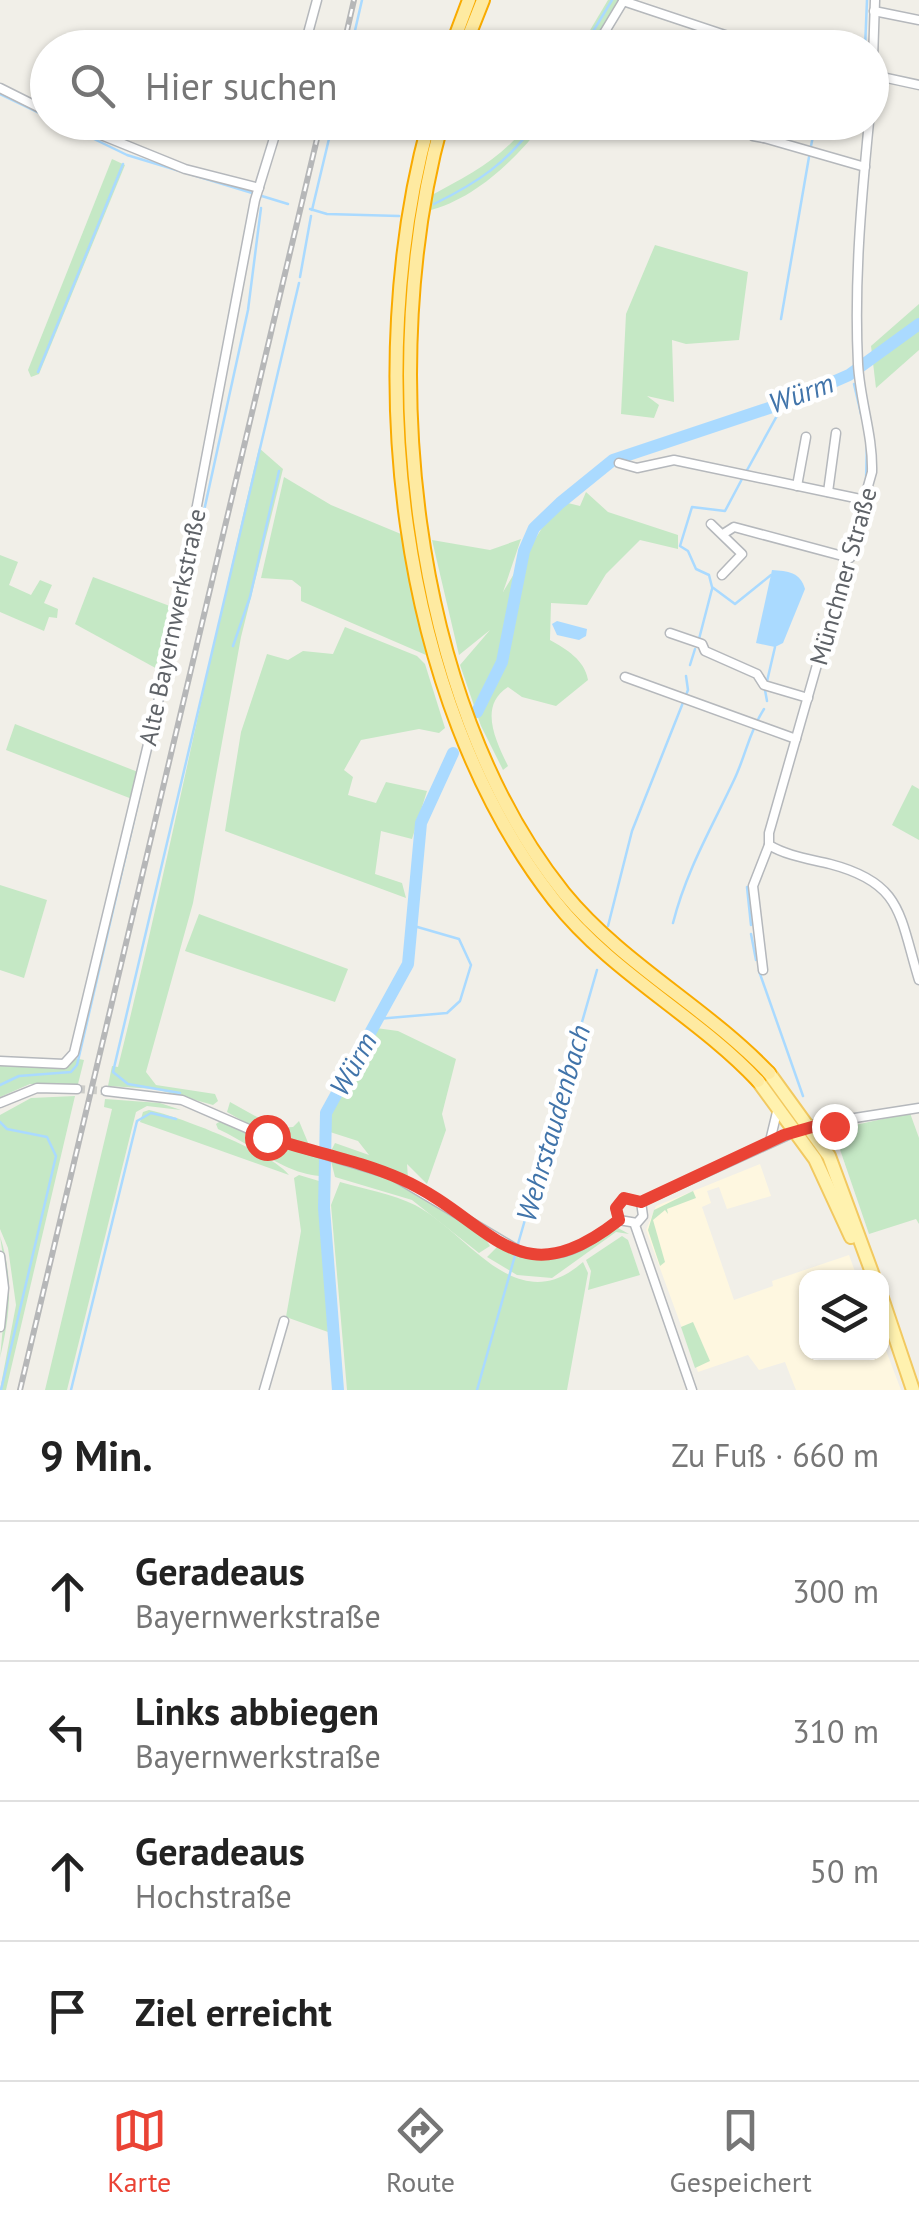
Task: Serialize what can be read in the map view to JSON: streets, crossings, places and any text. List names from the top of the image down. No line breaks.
{"streets":{"street":["Münchner Straße","Alte Bayernwerkstraße"]},"water":["Würm","Wehrstaudenbach"],"page":{"search":"Hier suchen","heading":["9 Min.","Zu Fuß · 660 m"],"list":[["Geradeaus","Bayernwerkstraße","300 m"],["Links abbiegen","Bayernwerkstraße","310 m"],["Geradeaus","Hochstraße","50 m"],"Ziel erreicht"],"nav":["Karte","Route","Gespeichert"]}}
